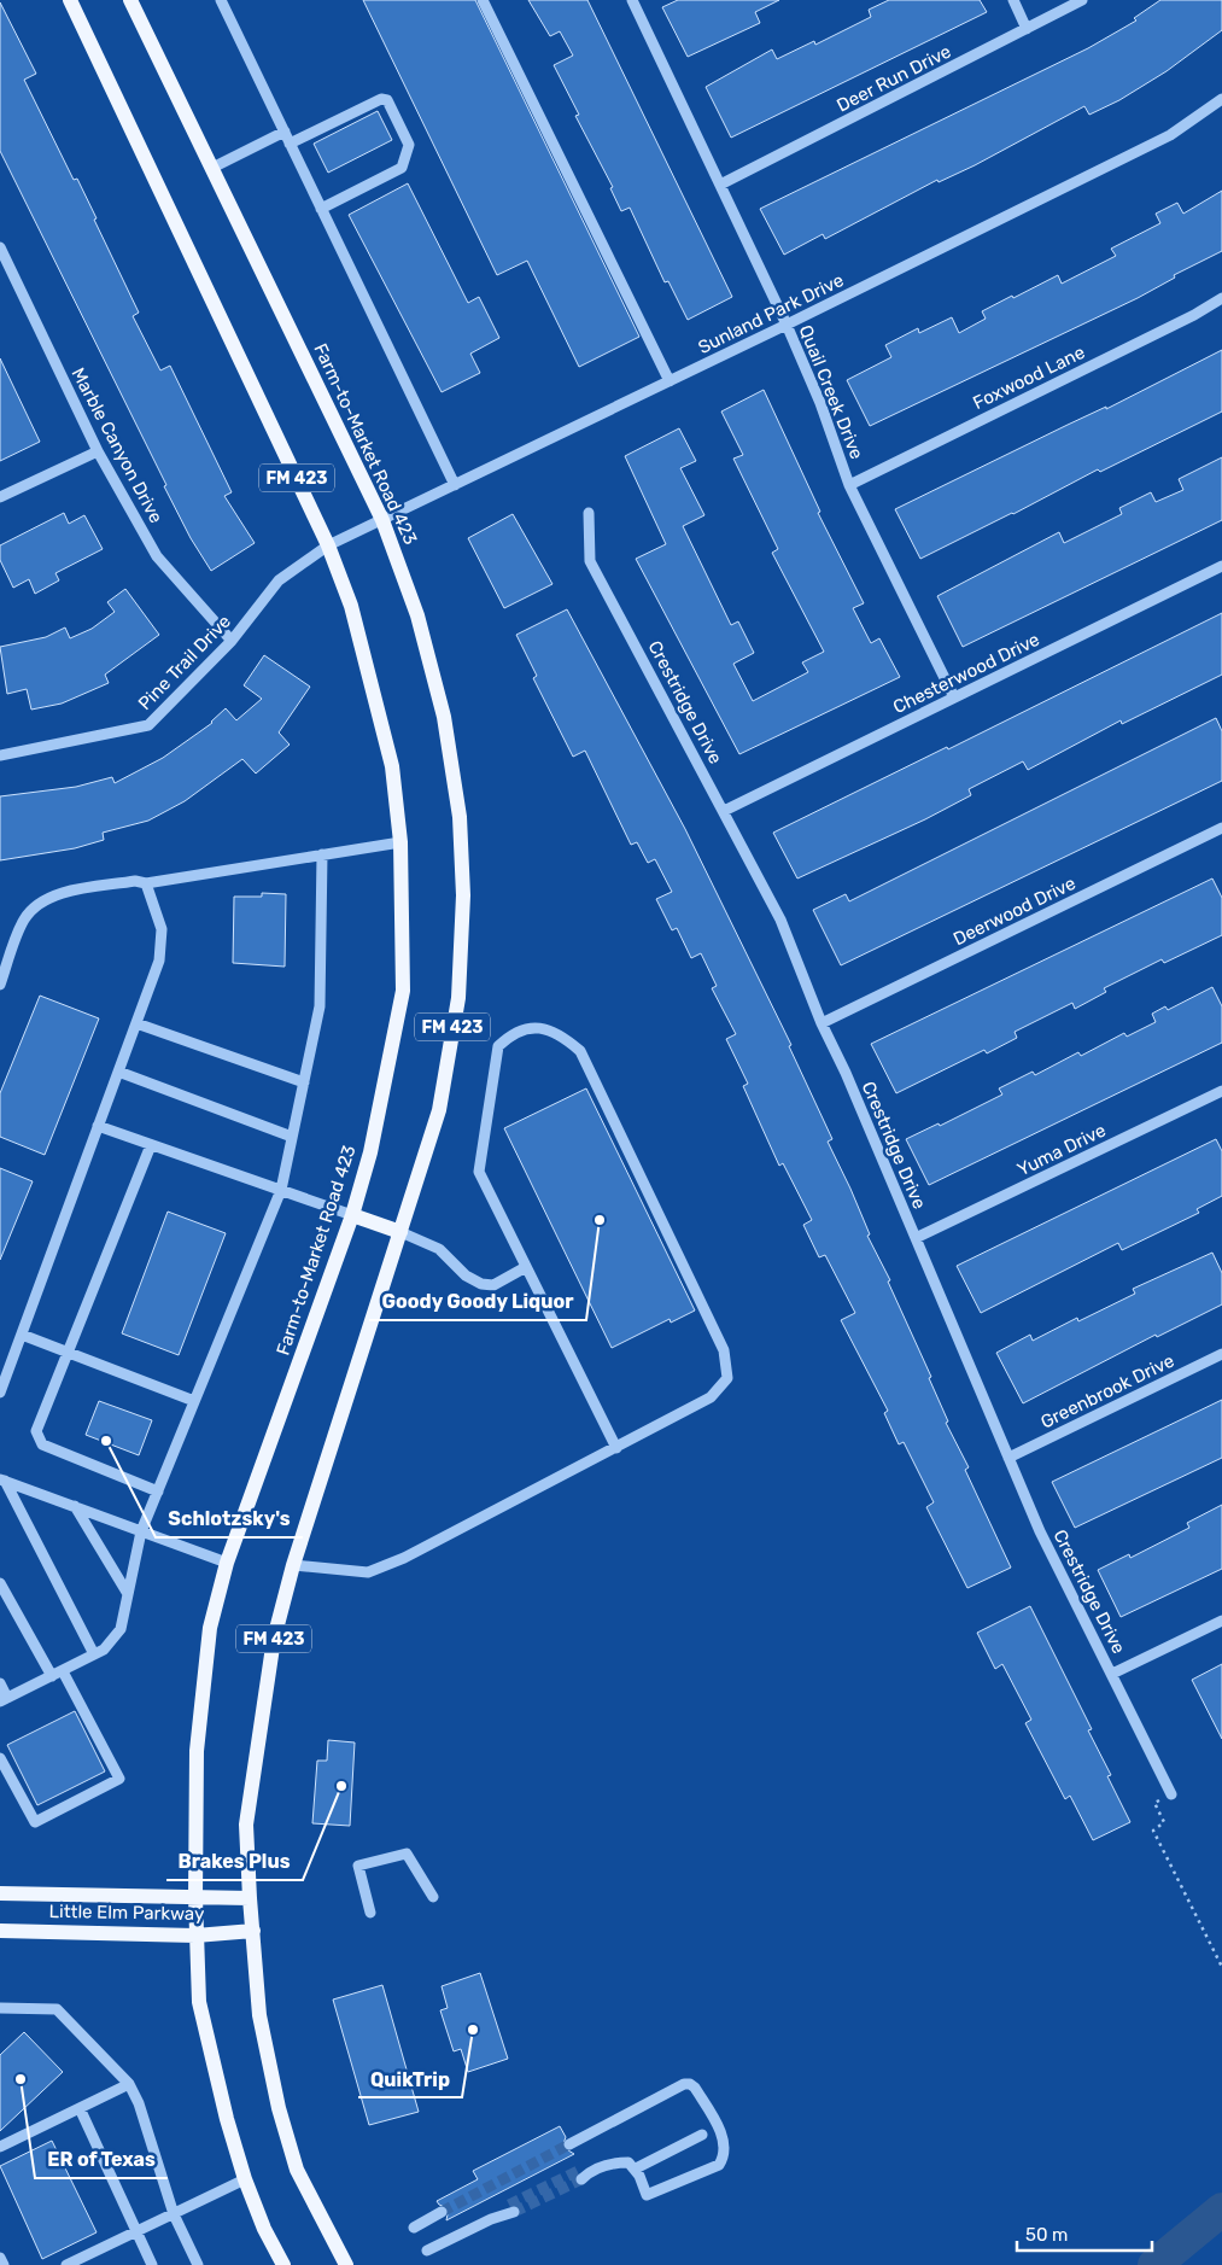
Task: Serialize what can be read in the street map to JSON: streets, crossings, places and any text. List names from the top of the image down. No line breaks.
{"streets":{"main road":["Farm-to-Market Road 423","FM 423","Little Elm Parkway"],"street":["Deer Run Drive","Sunland Park Drive","Foxwood Lane","Quail Creek Drive","Marble Canyon Drive","Pine Trail Drive","Chesterwood Drive","Crestridge Drive","Deerwood Drive","Yuma Drive","Greenbrook Drive"]},"crossings":[["Deer Run Drive","Quail Creek Drive"],["Sunland Park Drive","Quail Creek Drive"],["Sunland Park Drive","Farm-to-Market Road 423"],["Sunland Park Drive","Pine Trail Drive"],["Foxwood Lane","Quail Creek Drive"],["Quail Creek Drive","Chesterwood Drive"],["Farm-to-Market Road 423","Pine Trail Drive"],["Farm-to-Market Road 423","Little Elm Parkway"],["Marble Canyon Drive","Pine Trail Drive"],["Chesterwood Drive","Crestridge Drive"],["Crestridge Drive","Deerwood Drive"],["Crestridge Drive","Yuma Drive"],["Crestridge Drive","Greenbrook Drive"]],"places":["Goody Goody Liquor","Schlotzsky's","Brakes Plus","QuikTrip","ER of Texas"],"scale_bar":"50 m"}
